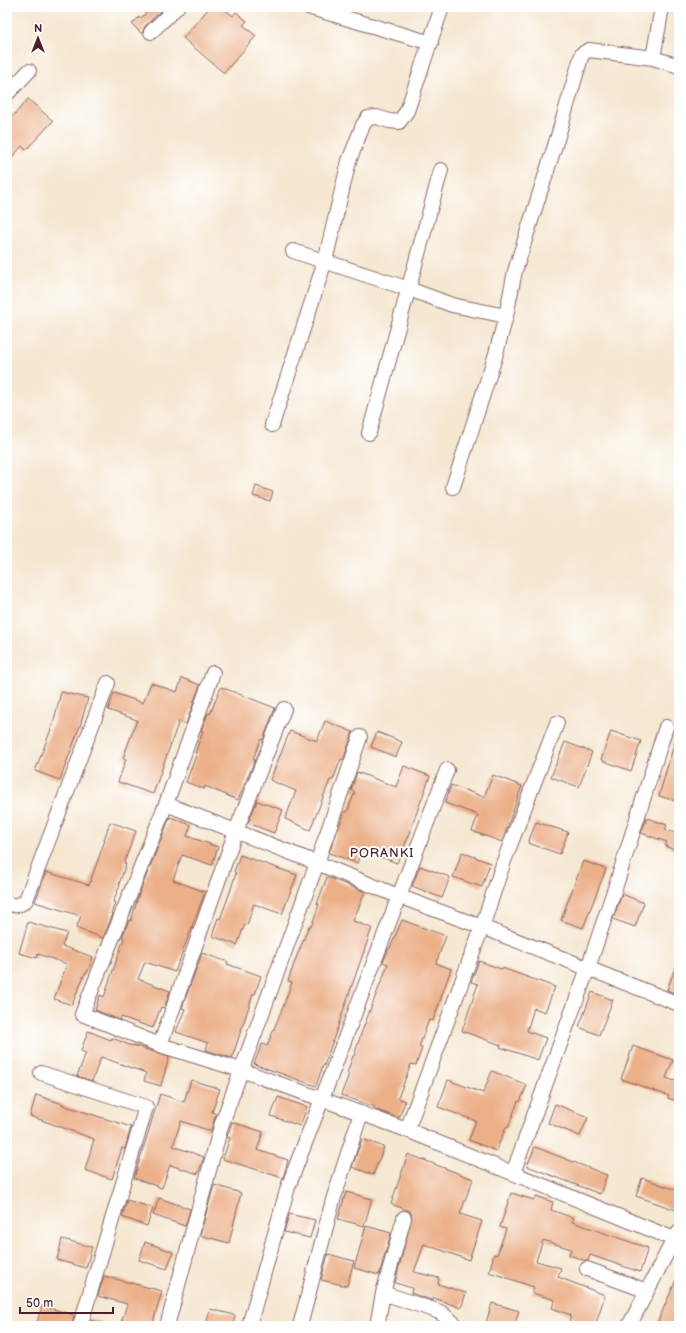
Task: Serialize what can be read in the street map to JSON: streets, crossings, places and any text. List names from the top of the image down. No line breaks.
{"districts":["PORANKI"],"scale_bar":"50 m","north":"top"}
